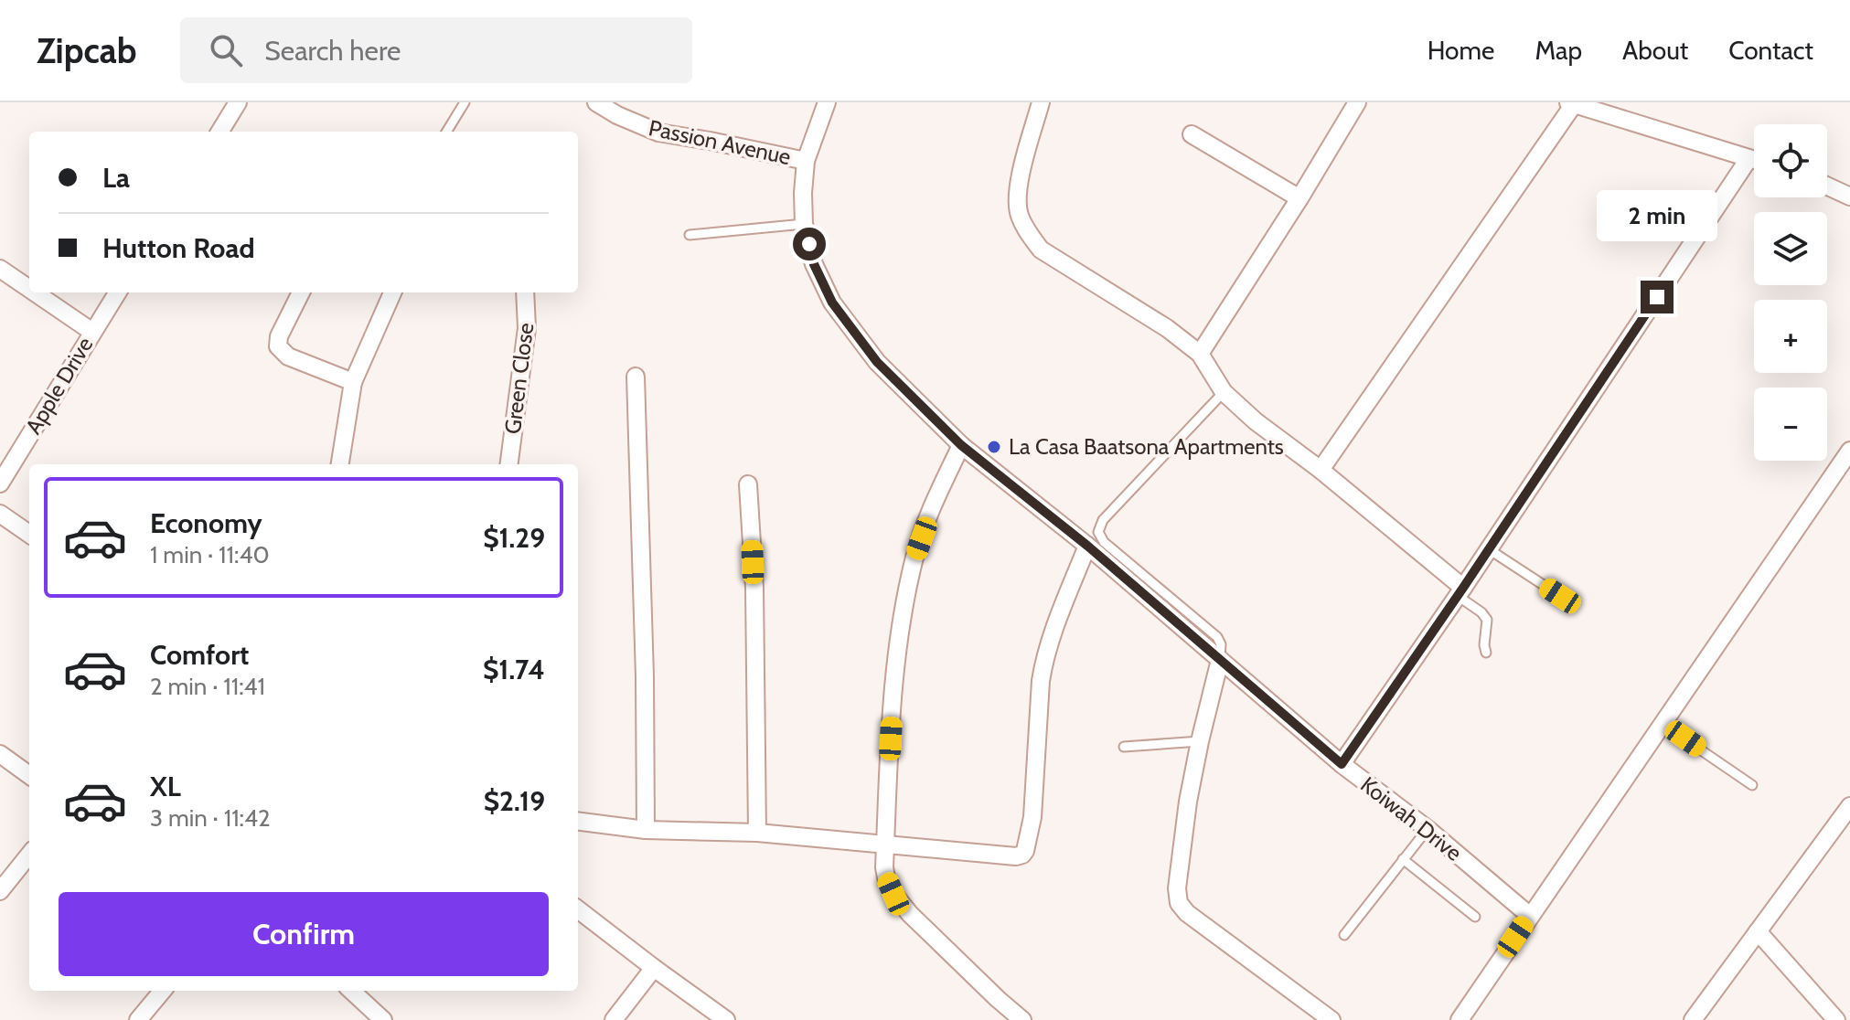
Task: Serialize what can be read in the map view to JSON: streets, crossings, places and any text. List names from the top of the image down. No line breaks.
{"streets":{"street":["Passion Avenue","Green Close","Apple Drive","Koiwah Drive"]},"crossings":[["Passion Avenue","Koiwah Drive"]],"places":["La Casa Baatsona Apartments"],"page":{"header":"Zipcab","search":"Search here","nav":["Home","Map","About","Contact"],"map_buttons":["+","−"],"banner":["La","Hutton Road"],"bubble":"2 min","list":[{"name":"Economy","note":"1 min · 11:40","value":"$1.29"},{"name":"Comfort","note":"2 min · 11:41","value":"$1.74"},{"name":"XL","note":"3 min · 11:42","value":"$2.19"}],"buttons":"Confirm"}}
